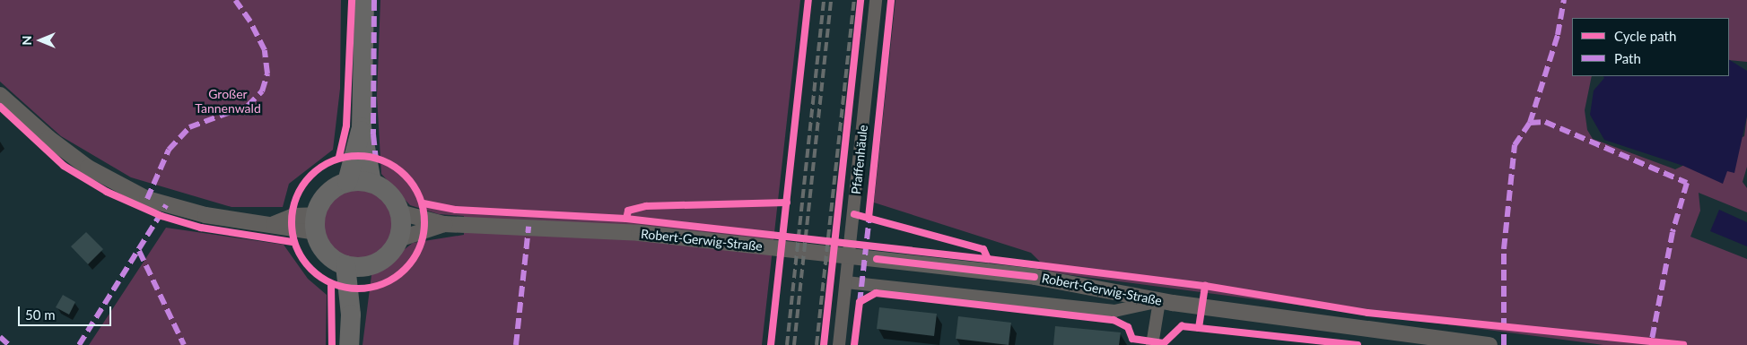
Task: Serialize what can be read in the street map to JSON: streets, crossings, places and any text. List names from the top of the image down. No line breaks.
{"streets":{"street":["Pfaffenhäule","Robert-Gerwig-Straße"]},"parks":["Großer Tannenwald"],"legend":["Cycle path","Path"],"scale_bar":"50 m","north":"left"}
